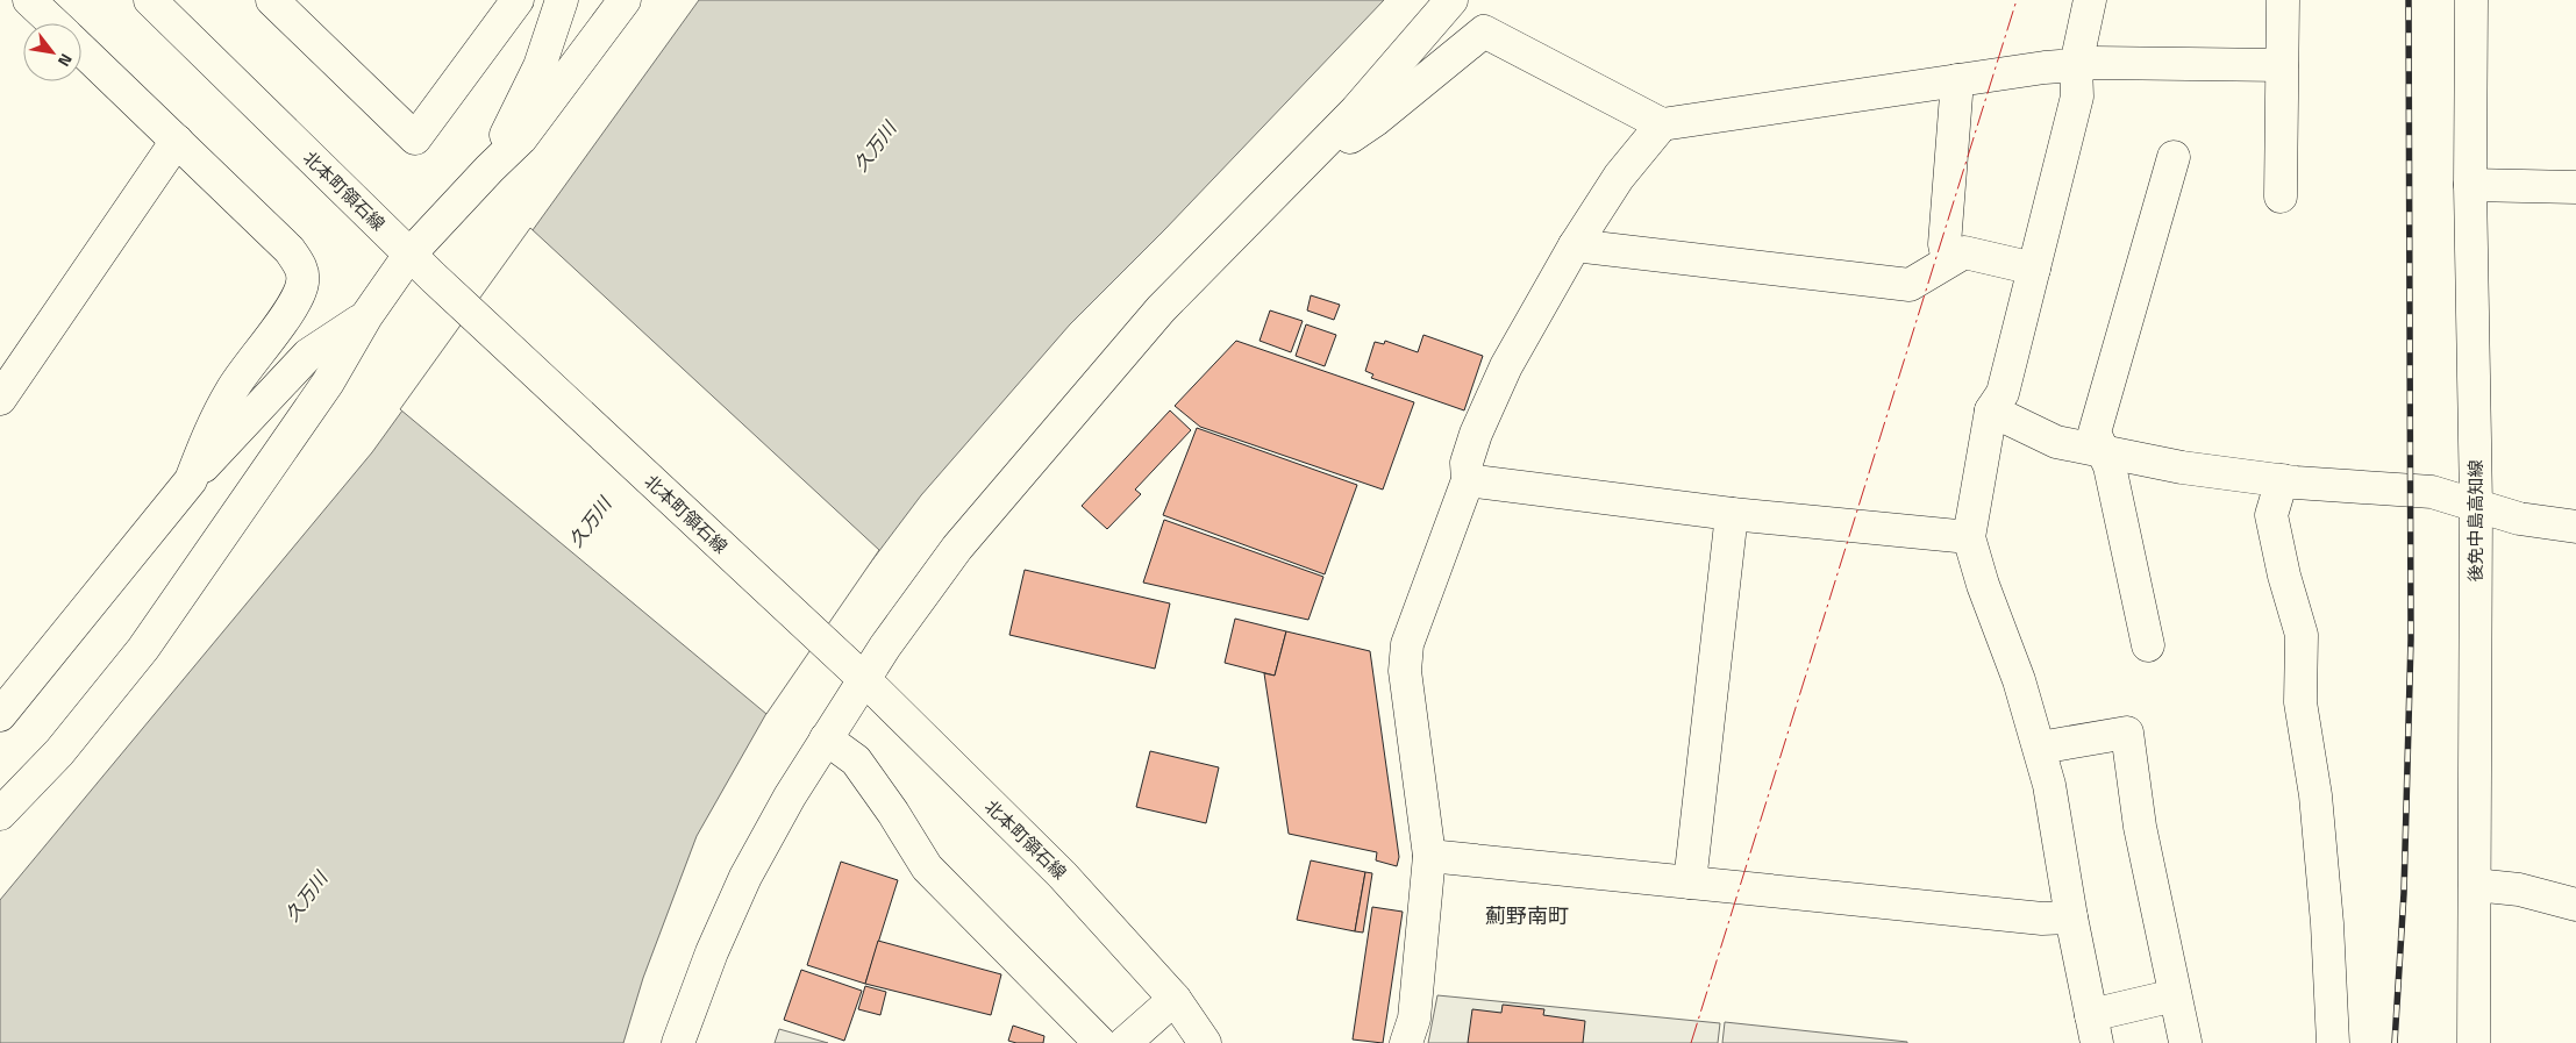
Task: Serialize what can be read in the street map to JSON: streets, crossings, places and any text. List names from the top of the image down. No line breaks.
{"streets":{"street":["北本町領石線","後免中島高知線"]},"districts":["薊野南町"],"water":["久万川"],"north":"bottom right"}
